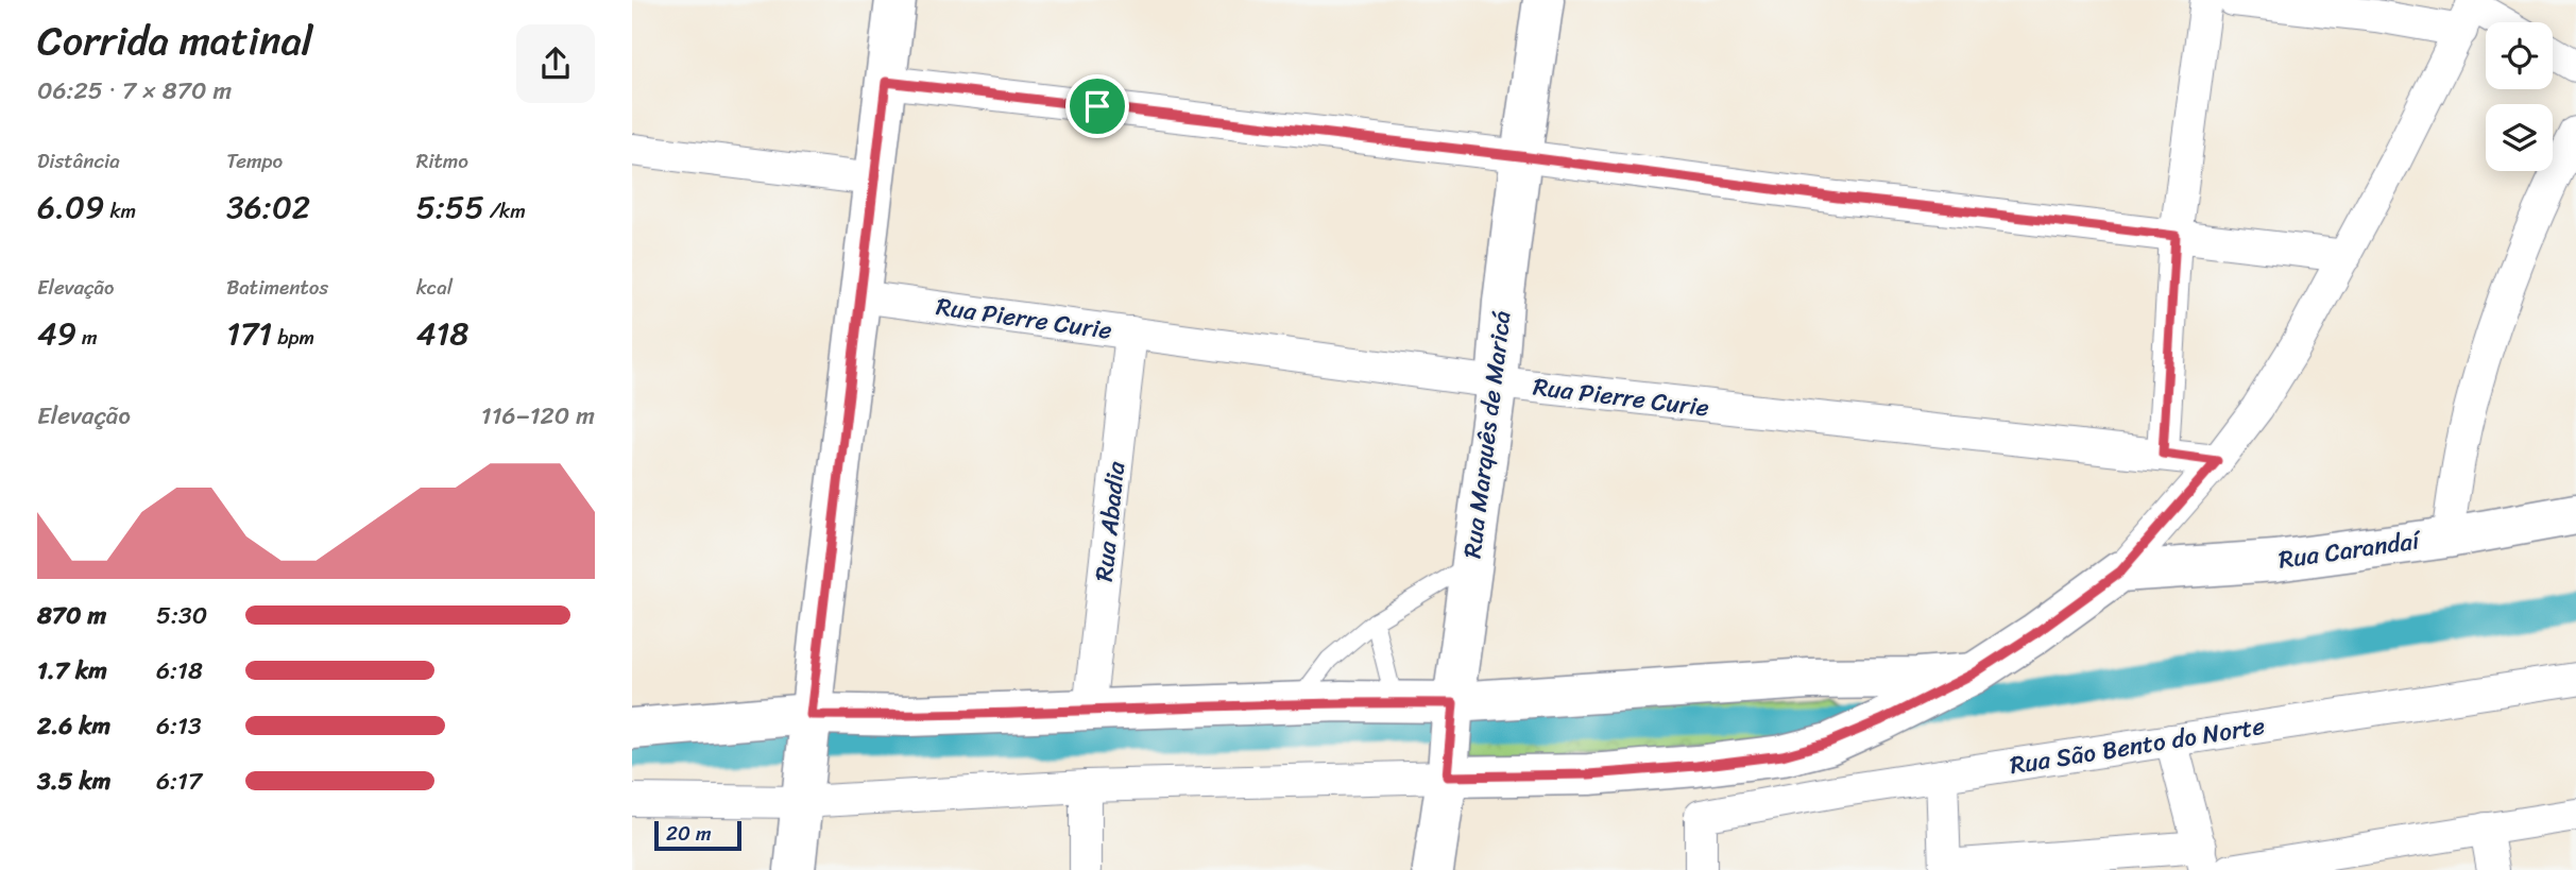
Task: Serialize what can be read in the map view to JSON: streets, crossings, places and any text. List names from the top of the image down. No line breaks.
{"streets":{"street":["Rua Pierre Curie","Rua Marquês de Maricá","Rua Abadia","Rua Carandaí","Rua São Bento do Norte"]},"crossings":[["Rua Pierre Curie","Rua Marquês de Maricá"],["Rua Pierre Curie","Rua Abadia"]],"scale_bar":"20 m","page":{"heading":["Corrida matinal","06:25 · 7 × 870 m"],"stats":[["Distância","6.09 km"],["Tempo","36:02"],["Ritmo","5:55 /km"],["Elevação","49 m"],["Batimentos","171 bpm"],["kcal","418"]],"chart":["Elevação","116–120 m"],"list":[{"name":"870 m","note":"5:30"},{"name":"1.7 km","note":"6:18"},{"name":"2.6 km","note":"6:13"},{"name":"3.5 km","note":"6:17"}],"scale":"20 m"}}
